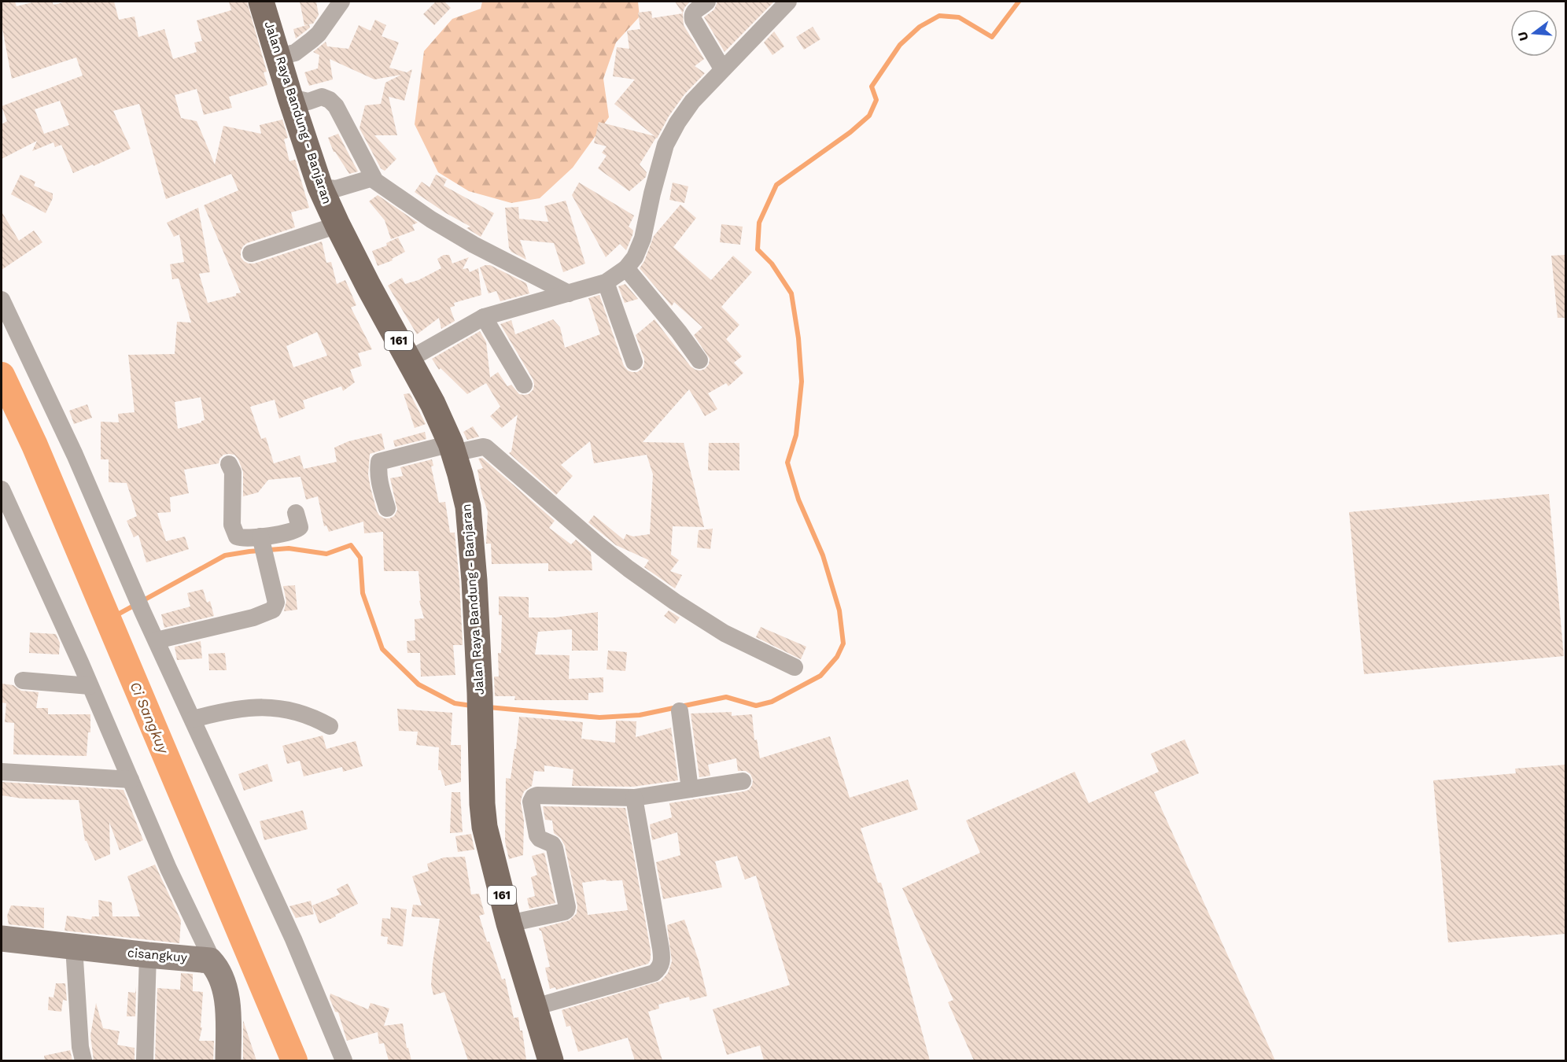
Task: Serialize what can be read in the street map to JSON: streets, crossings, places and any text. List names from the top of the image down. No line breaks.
{"streets":{"main road":["Jalan Raya Bandung - Banjaran","161"],"street":["cisangkuy"]},"water":["Ci Sangkuy"],"north":"left"}
